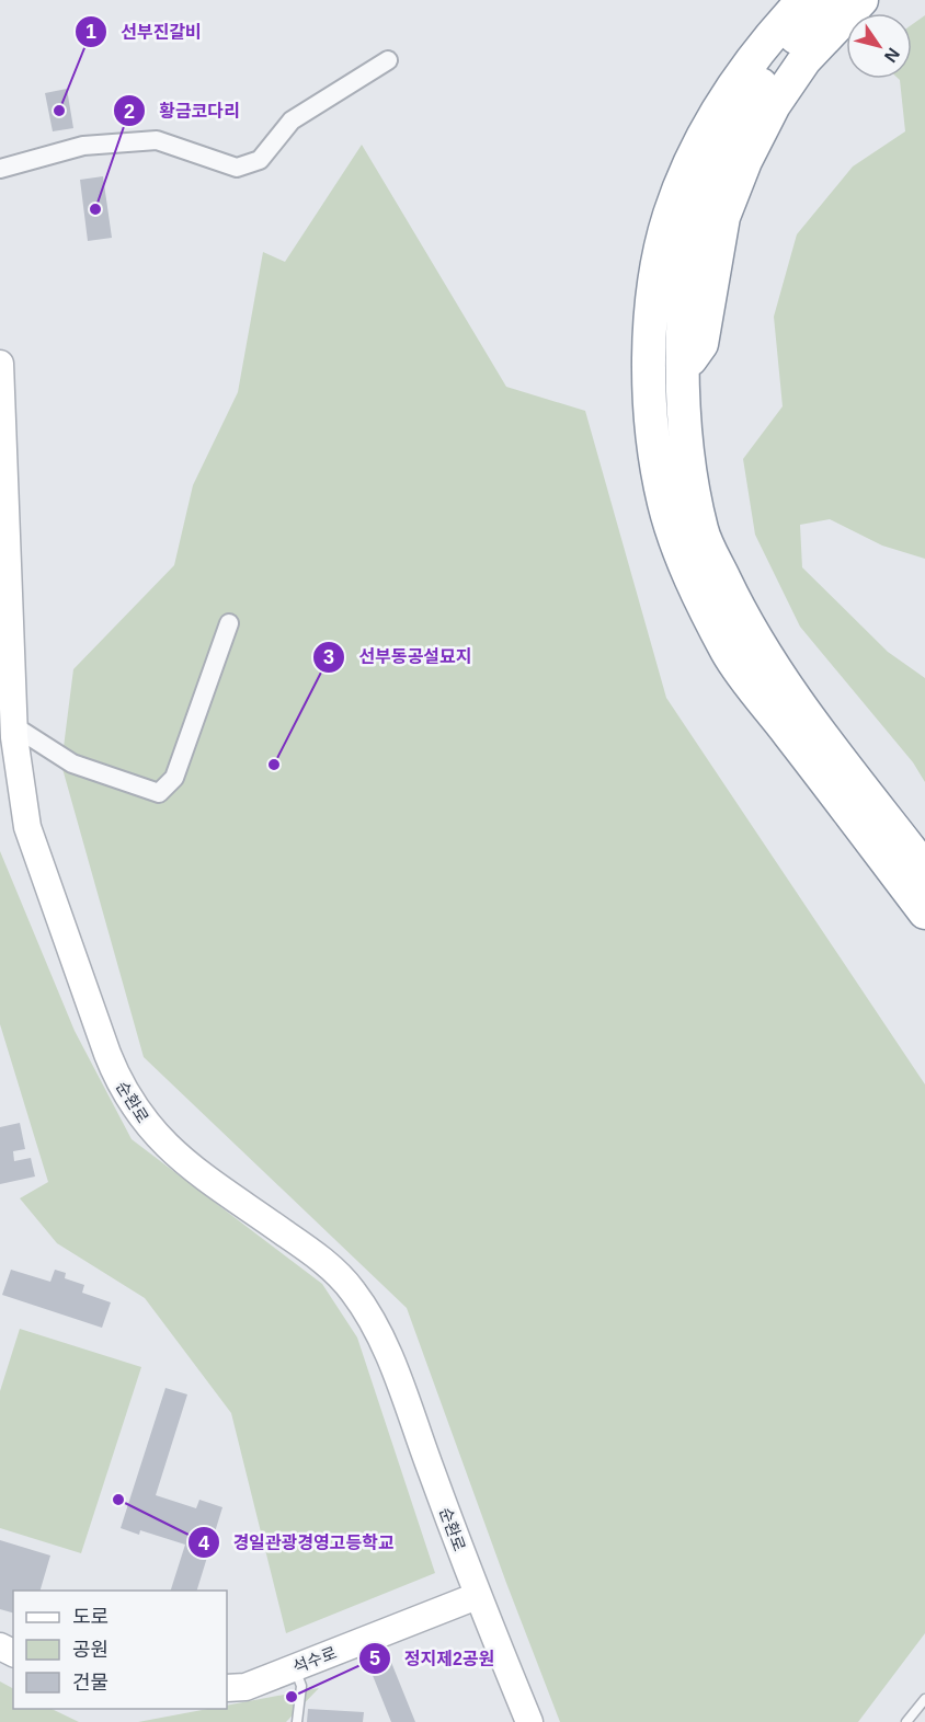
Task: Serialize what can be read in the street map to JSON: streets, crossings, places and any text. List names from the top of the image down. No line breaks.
{"streets":{"main road":["순환로","석수로"]},"crossings":[["순환로","석수로"]],"places":["선부진갈비","황금코다리","선부동공설묘지","경일관광경영고등학교","정지제2공원"],"legend":["도로","공원","건물"],"north":"bottom right"}
